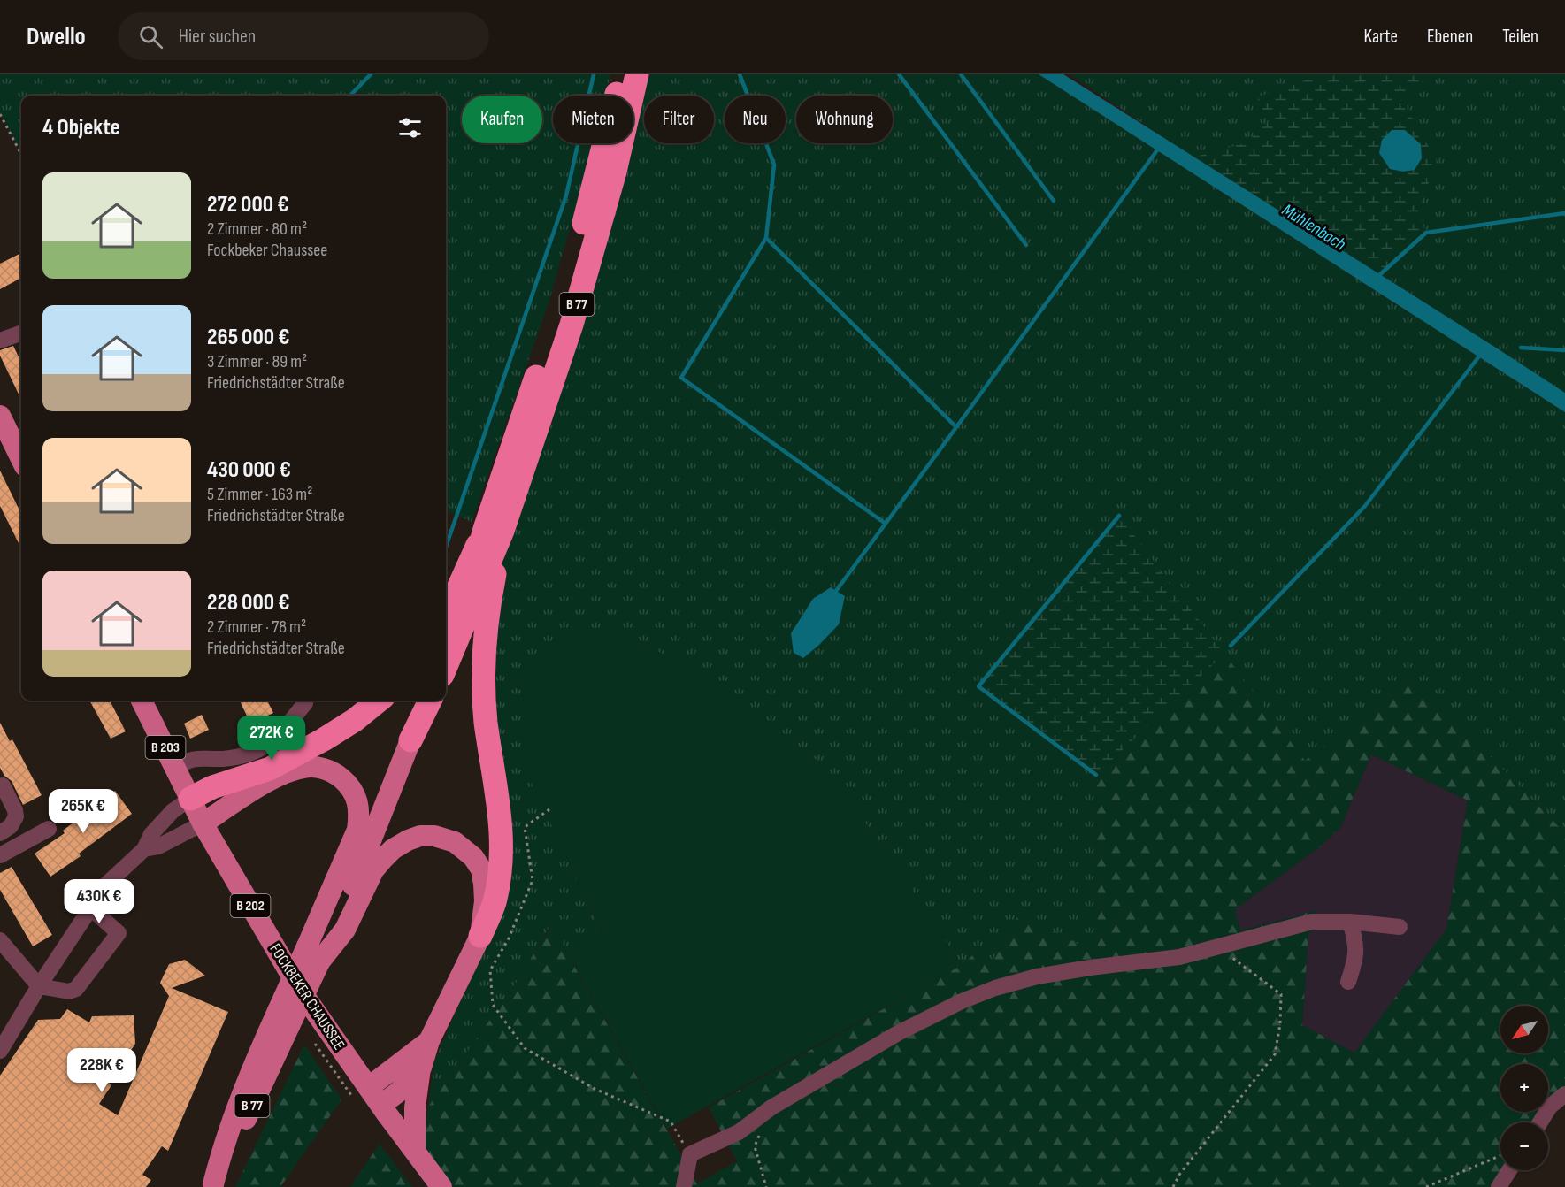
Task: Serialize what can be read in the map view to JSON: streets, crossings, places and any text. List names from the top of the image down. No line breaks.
{"streets":{"highway":["B 77"],"main road":["B 203","B 202","FOCKBEKER CHAUSSEE"]},"water":["Mühlenbach"],"north":"bottom left","page":{"header":"Dwello","search":"Hier suchen","nav":["Karte","Ebenen","Teilen"],"chip":["Kaufen","Mieten","Filter","Neu","Wohnung"],"heading":"4 Objekte","list":[{"name":"272 000 €","note":"2 Zimmer · 80 m² · Fockbeker Chaussee"},{"name":"265 000 €","note":"3 Zimmer · 89 m² · Friedrichstädter Straße"},{"name":"430 000 €","note":"5 Zimmer · 163 m² · Friedrichstädter Straße"},{"name":"228 000 €","note":"2 Zimmer · 78 m² · Friedrichstädter Straße"}],"price":["272K €","265K €","430K €","228K €"],"map_buttons":["+","−"]}}
